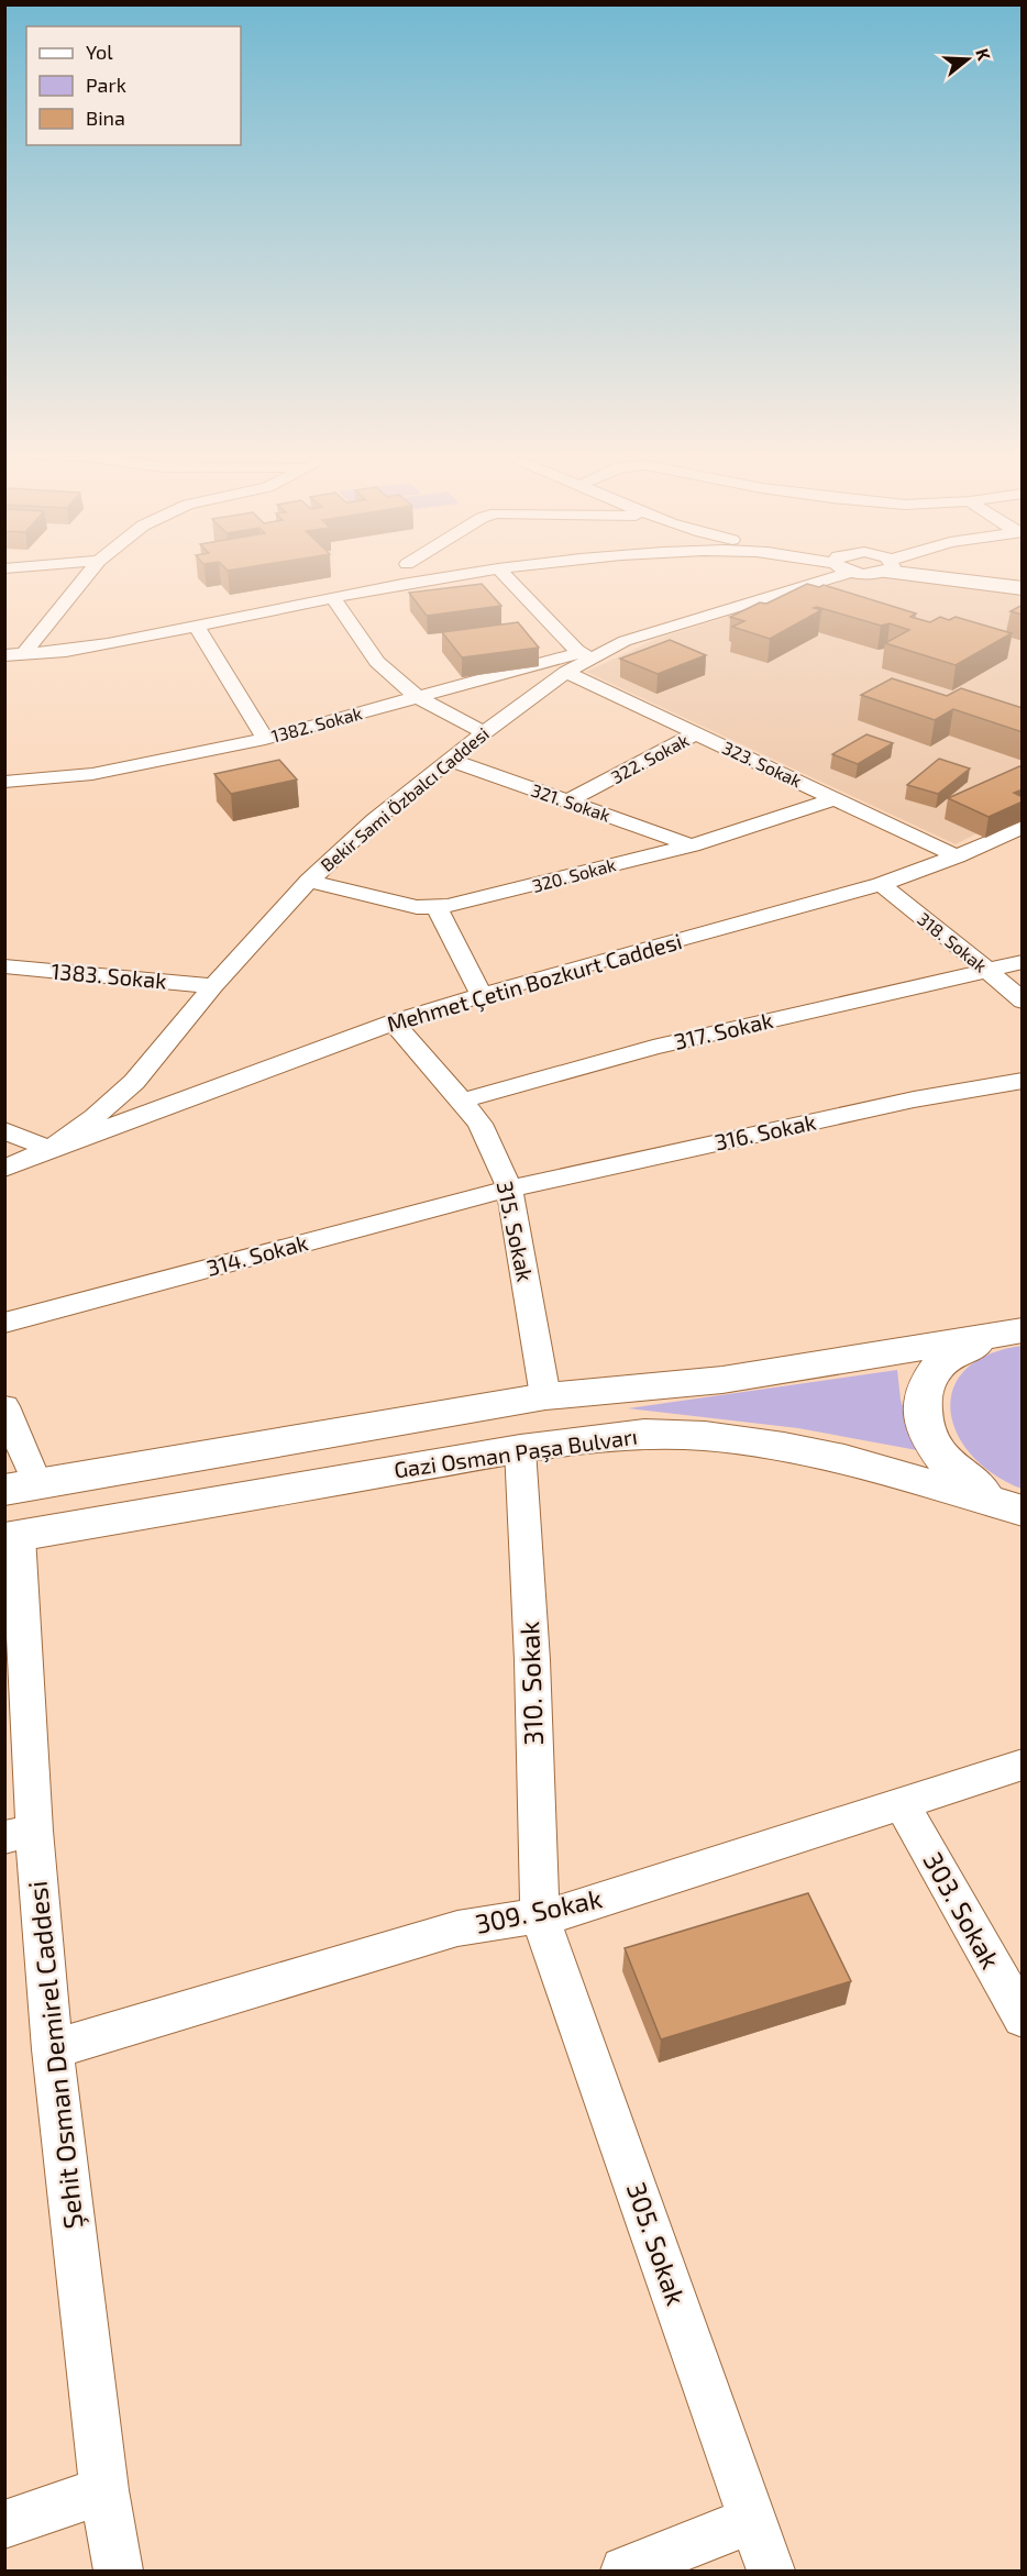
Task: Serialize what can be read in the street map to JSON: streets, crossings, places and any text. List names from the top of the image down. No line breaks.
{"streets":{"main road":["Gazi Osman Paşa Bulvarı"],"street":["1382. Sokak","322. Sokak","323. Sokak","Bekir Sami Özbalcı Caddesi","321. Sokak","320. Sokak","318. Sokak","1383. Sokak","Mehmet Çetin Bozkurt Caddesi","317. Sokak","316. Sokak","315. Sokak","314. Sokak","310. Sokak","303. Sokak","309. Sokak","Şehit Osman Demirel Caddesi","305. Sokak"]},"crossings":[["1382. Sokak","Bekir Sami Özbalcı Caddesi"],["322. Sokak","323. Sokak"],["322. Sokak","321. Sokak"],["323. Sokak","Bekir Sami Özbalcı Caddesi"],["323. Sokak","320. Sokak"],["323. Sokak","Mehmet Çetin Bozkurt Caddesi"],["Bekir Sami Özbalcı Caddesi","321. Sokak"],["Bekir Sami Özbalcı Caddesi","320. Sokak"],["Bekir Sami Özbalcı Caddesi","1383. Sokak"],["Bekir Sami Özbalcı Caddesi","Mehmet Çetin Bozkurt Caddesi"],["321. Sokak","320. Sokak"],["318. Sokak","Mehmet Çetin Bozkurt Caddesi"],["318. Sokak","317. Sokak"],["Mehmet Çetin Bozkurt Caddesi","315. Sokak"],["317. Sokak","315. Sokak"],["316. Sokak","315. Sokak"],["316. Sokak","314. Sokak"],["315. Sokak","314. Sokak"],["Gazi Osman Paşa Bulvarı","310. Sokak"],["Gazi Osman Paşa Bulvarı","Şehit Osman Demirel Caddesi"],["310. Sokak","309. Sokak"],["310. Sokak","305. Sokak"],["303. Sokak","309. Sokak"],["309. Sokak","Şehit Osman Demirel Caddesi"],["309. Sokak","305. Sokak"]],"legend":["Yol","Park","Bina"],"north":"right"}
